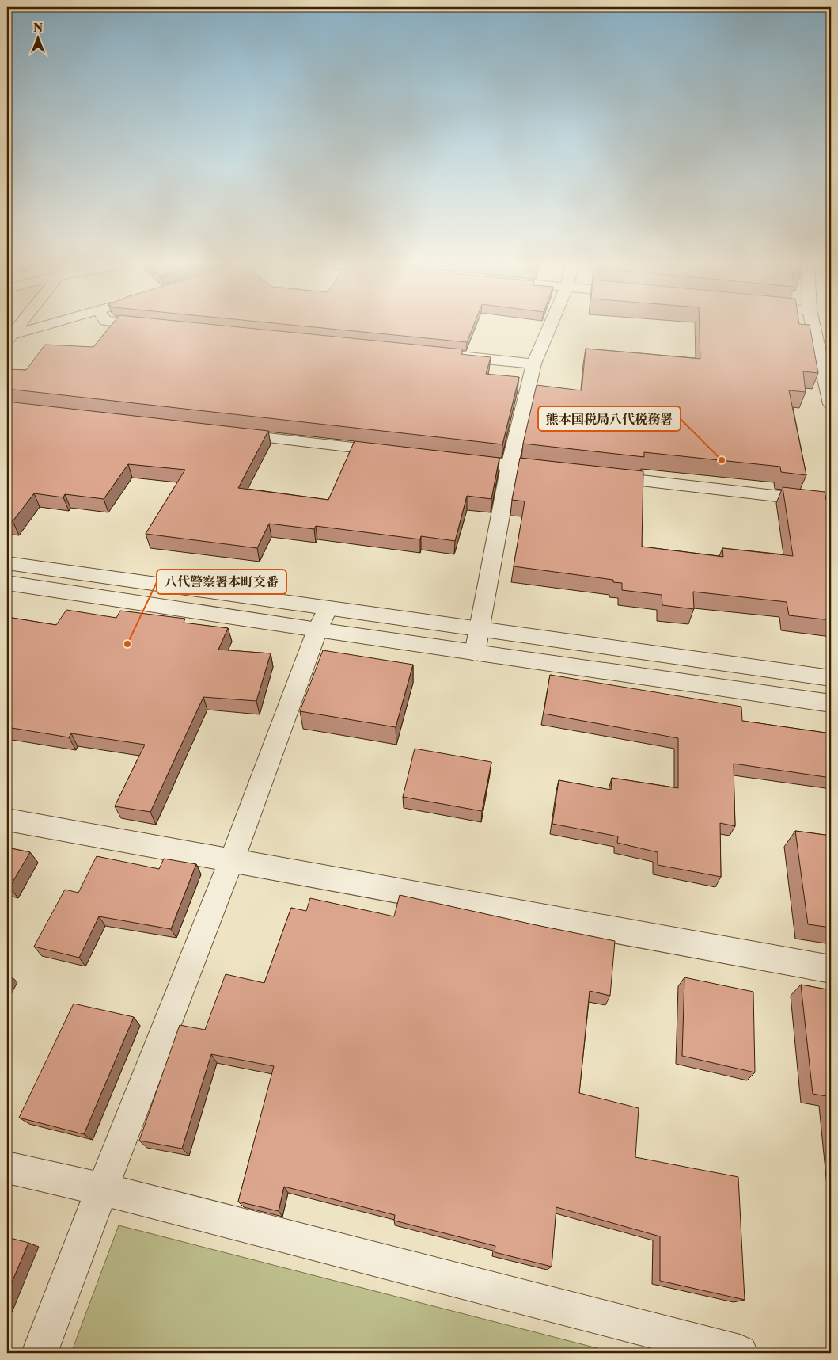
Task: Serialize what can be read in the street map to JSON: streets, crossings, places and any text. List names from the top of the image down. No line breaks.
{"places":["熊本国税局八代税務署","八代警察署本町交番"],"north":"top"}
